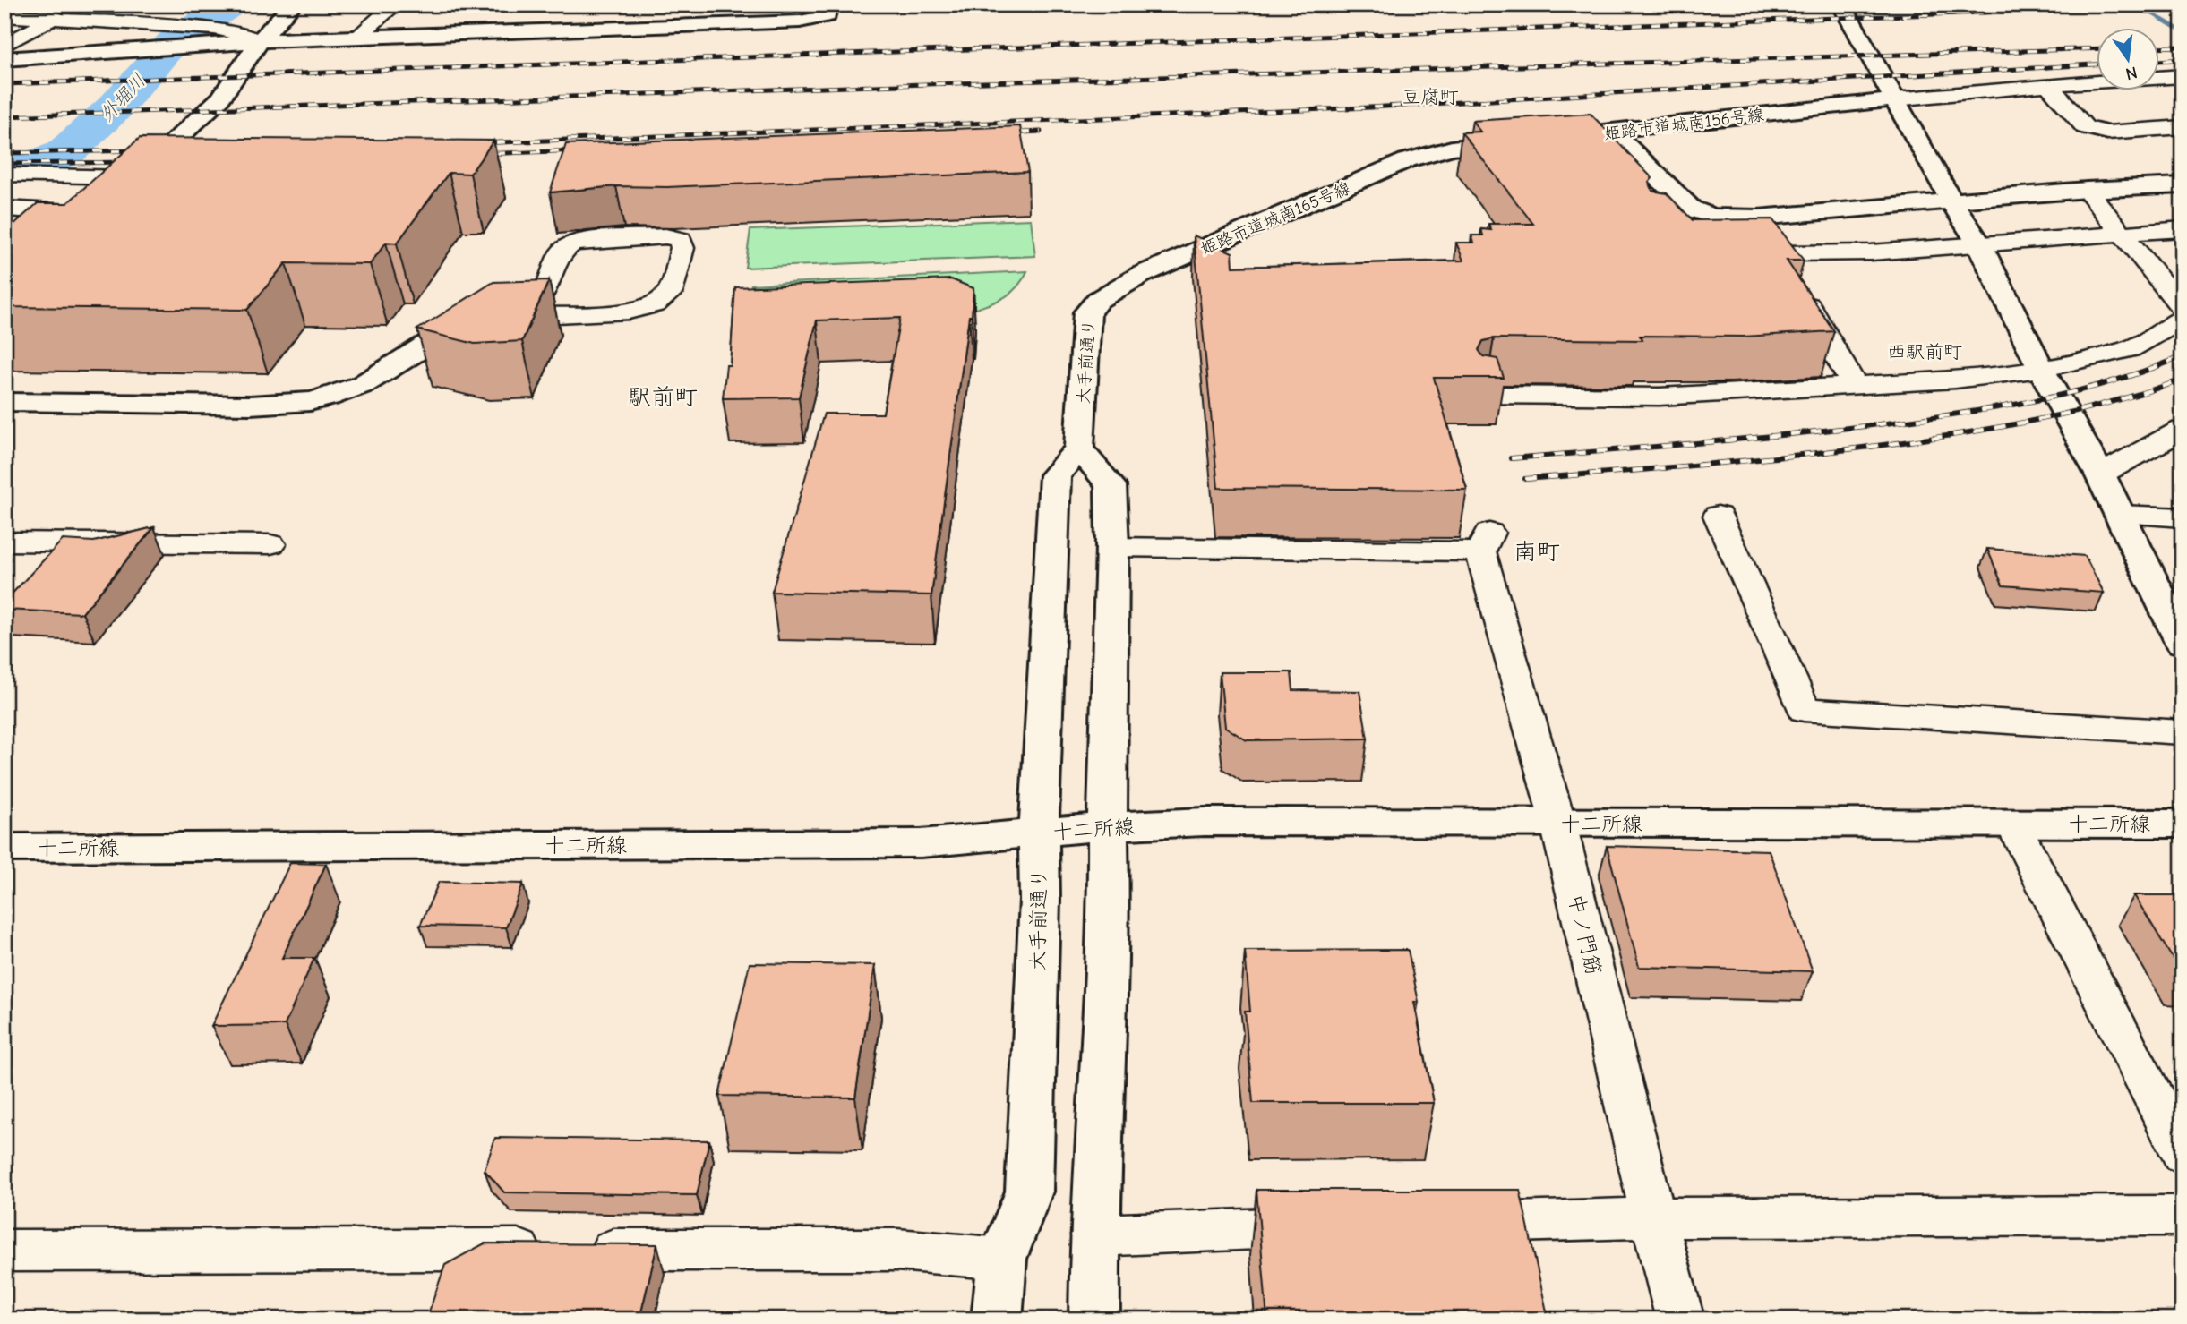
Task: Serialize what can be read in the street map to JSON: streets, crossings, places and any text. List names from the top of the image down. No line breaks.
{"streets":{"street":["姫路市道城南156号線","姫路市道城南165号線","大手前通り","十二所線","中ノ門筋"]},"crossings":[["姫路市道城南156号線","姫路市道城南165号線"],["姫路市道城南165号線","大手前通り"],["大手前通り","十二所線"],["十二所線","中ノ門筋"]],"districts":["豆腐町","西駅前町","駅前町","南町"],"water":["外堀川"],"north":"bottom"}
